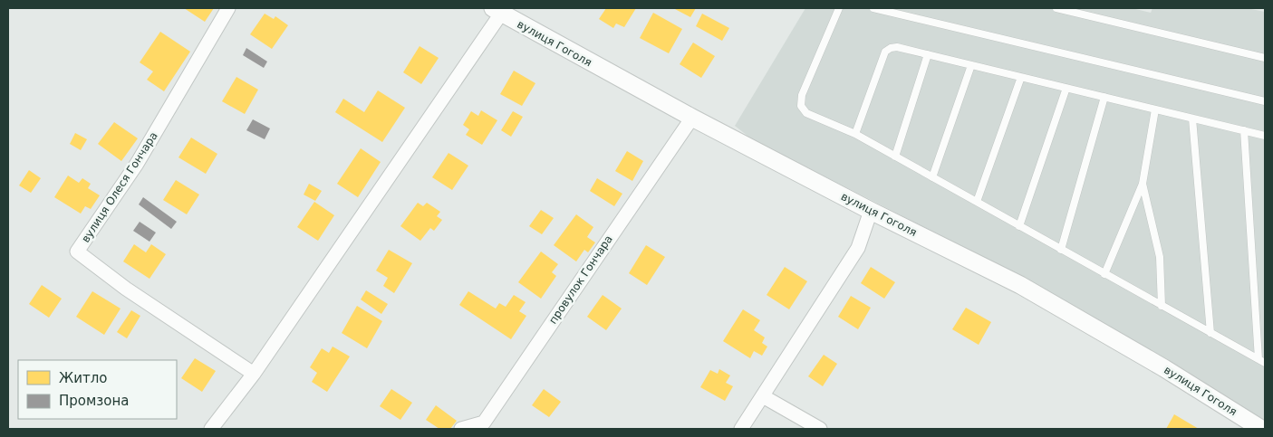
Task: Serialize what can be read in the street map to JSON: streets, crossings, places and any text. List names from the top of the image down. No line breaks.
{"streets":{"street":["вулиця Гоголя","вулиця Олеся Гончара","провулок Гончара"]},"crossings":[["вулиця Гоголя","провулок Гончара"]],"legend":["Житло","Промзона"]}
